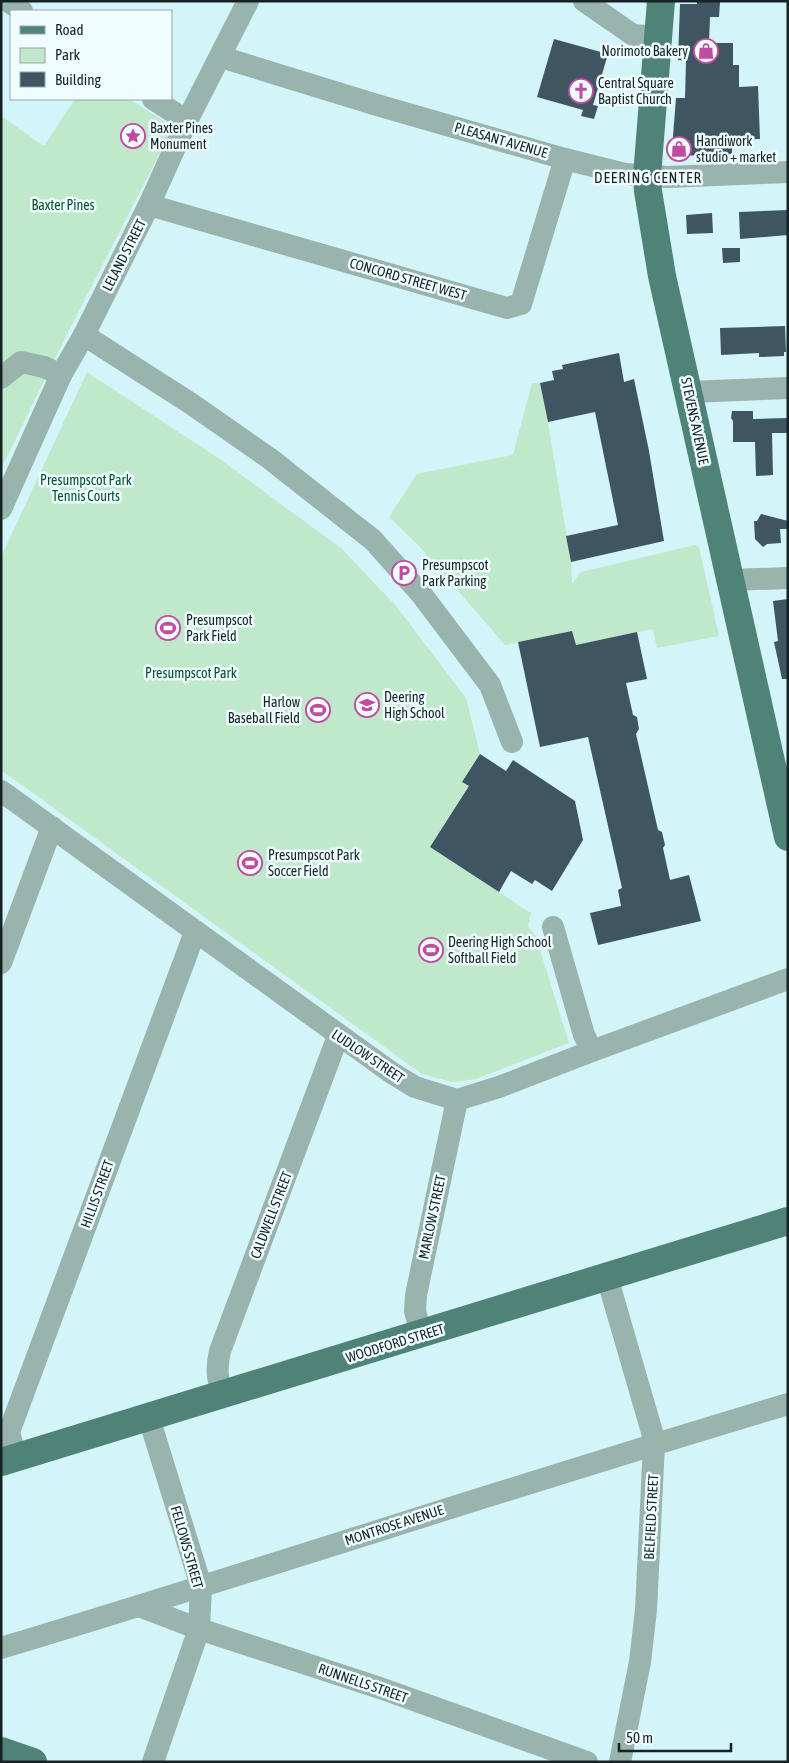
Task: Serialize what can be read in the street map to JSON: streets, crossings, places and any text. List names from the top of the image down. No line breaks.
{"streets":{"main road":["STEVENS AVENUE","WOODFORD STREET"],"street":["PLEASANT AVENUE","LELAND STREET","CONCORD STREET WEST","LUDLOW STREET","HILLIS STREET","CALDWELL STREET","MARLOW STREET","BELFIELD STREET","MONTROSE AVENUE","FELLOWS STREET","RUNNELLS STREET"]},"crossings":[["PLEASANT AVENUE","LELAND STREET"],["PLEASANT AVENUE","CONCORD STREET WEST"],["PLEASANT AVENUE","STEVENS AVENUE"],["LELAND STREET","CONCORD STREET WEST"],["LUDLOW STREET","HILLIS STREET"],["LUDLOW STREET","CALDWELL STREET"],["LUDLOW STREET","MARLOW STREET"],["HILLIS STREET","WOODFORD STREET"],["CALDWELL STREET","WOODFORD STREET"],["MARLOW STREET","WOODFORD STREET"],["WOODFORD STREET","BELFIELD STREET"],["WOODFORD STREET","FELLOWS STREET"],["BELFIELD STREET","MONTROSE AVENUE"],["MONTROSE AVENUE","FELLOWS STREET"],["MONTROSE AVENUE","RUNNELLS STREET"],["FELLOWS STREET","RUNNELLS STREET"]],"districts":["DEERING CENTER"],"parks":["Baxter Pines","Presumpscot Park Tennis Courts","Presumpscot Park"],"places":{"shop":["Norimoto Bakery","Handiwork studio + market"],"church":["Central Square Baptist Church"],"place":["Baxter Pines Monument"],"parking":["Presumpscot Park Parking"],"sports":["Presumpscot Park Field","Harlow Baseball Field","Presumpscot Park Soccer Field","Deering High School Softball Field"],"school or university":["Deering High School"]},"legend":["Road","Park","Building"],"scale_bar":"50 m"}
